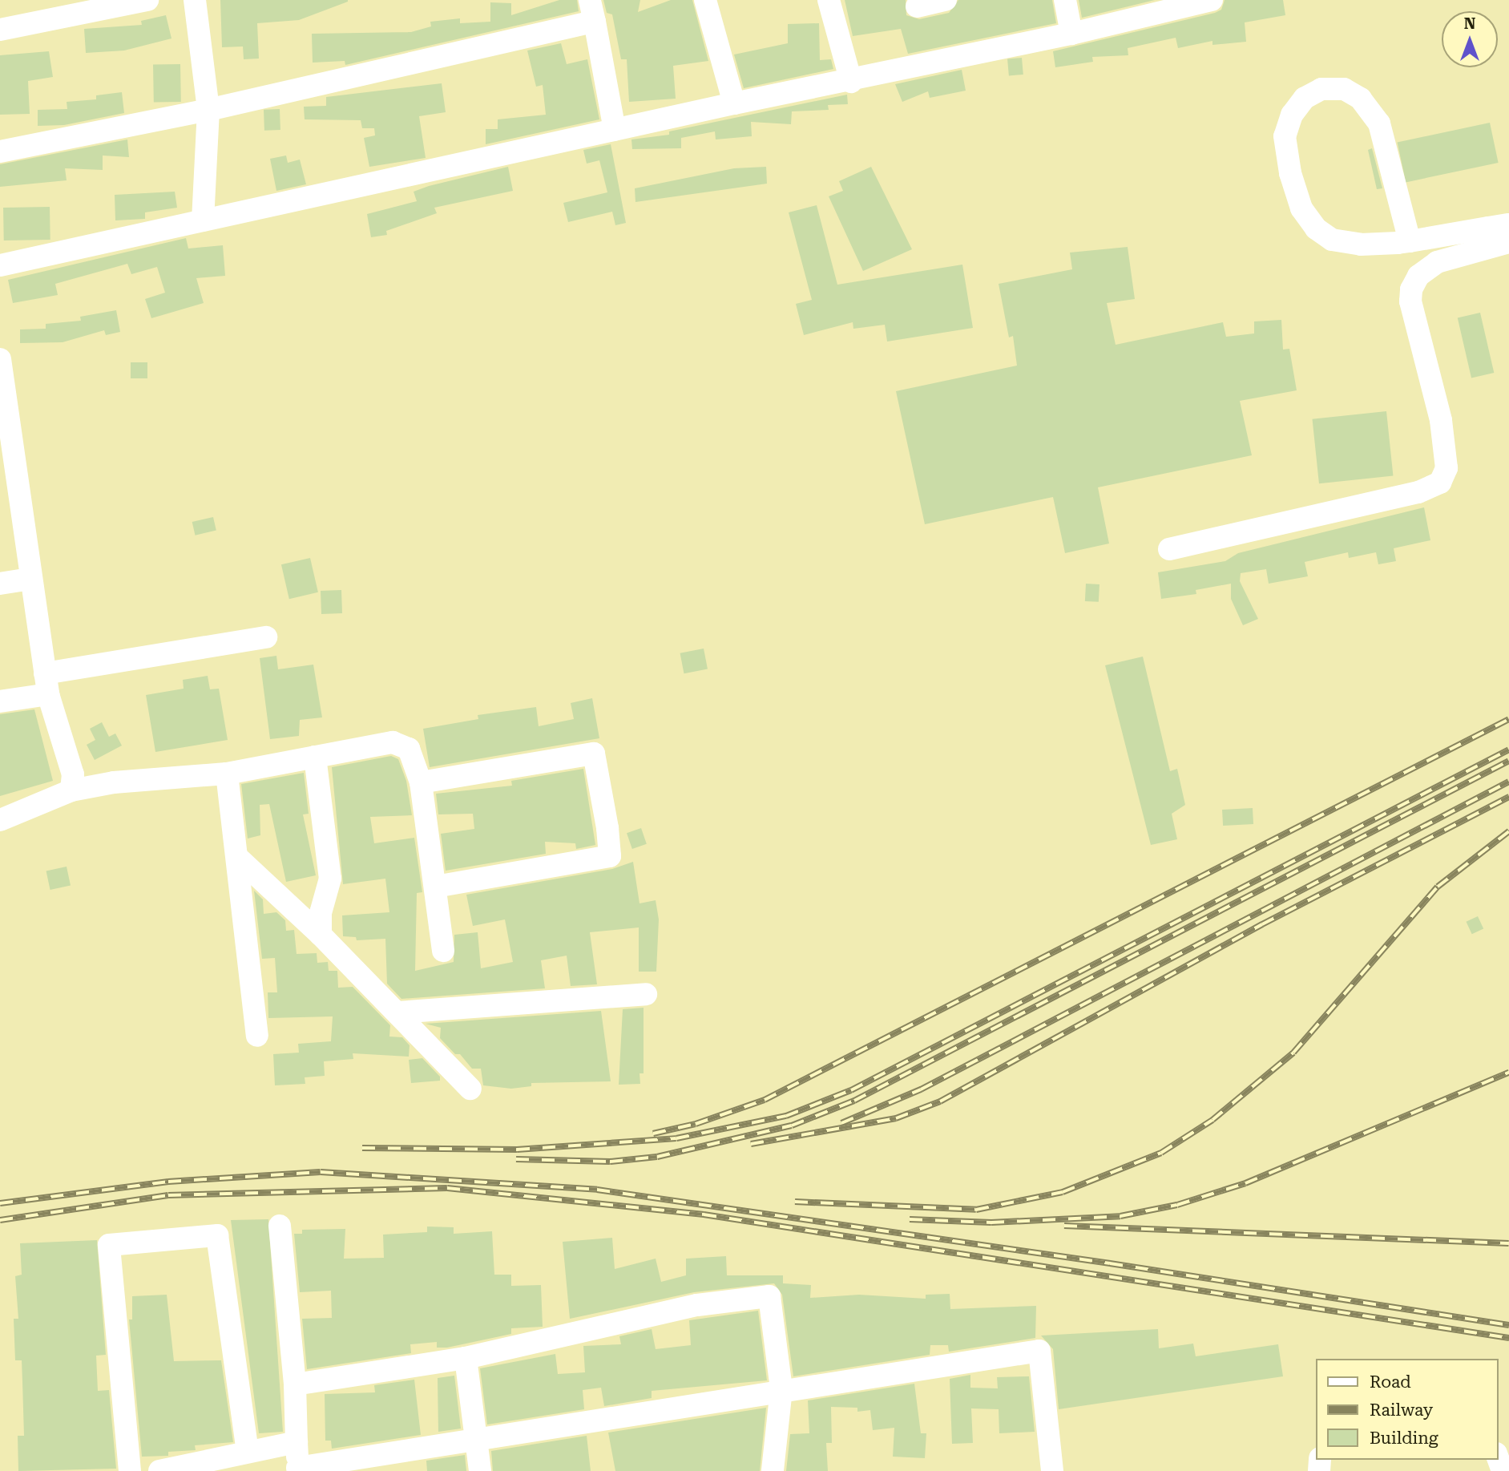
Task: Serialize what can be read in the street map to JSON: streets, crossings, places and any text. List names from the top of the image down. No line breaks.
{"legend":["Road","Railway","Building"],"north":"top"}
